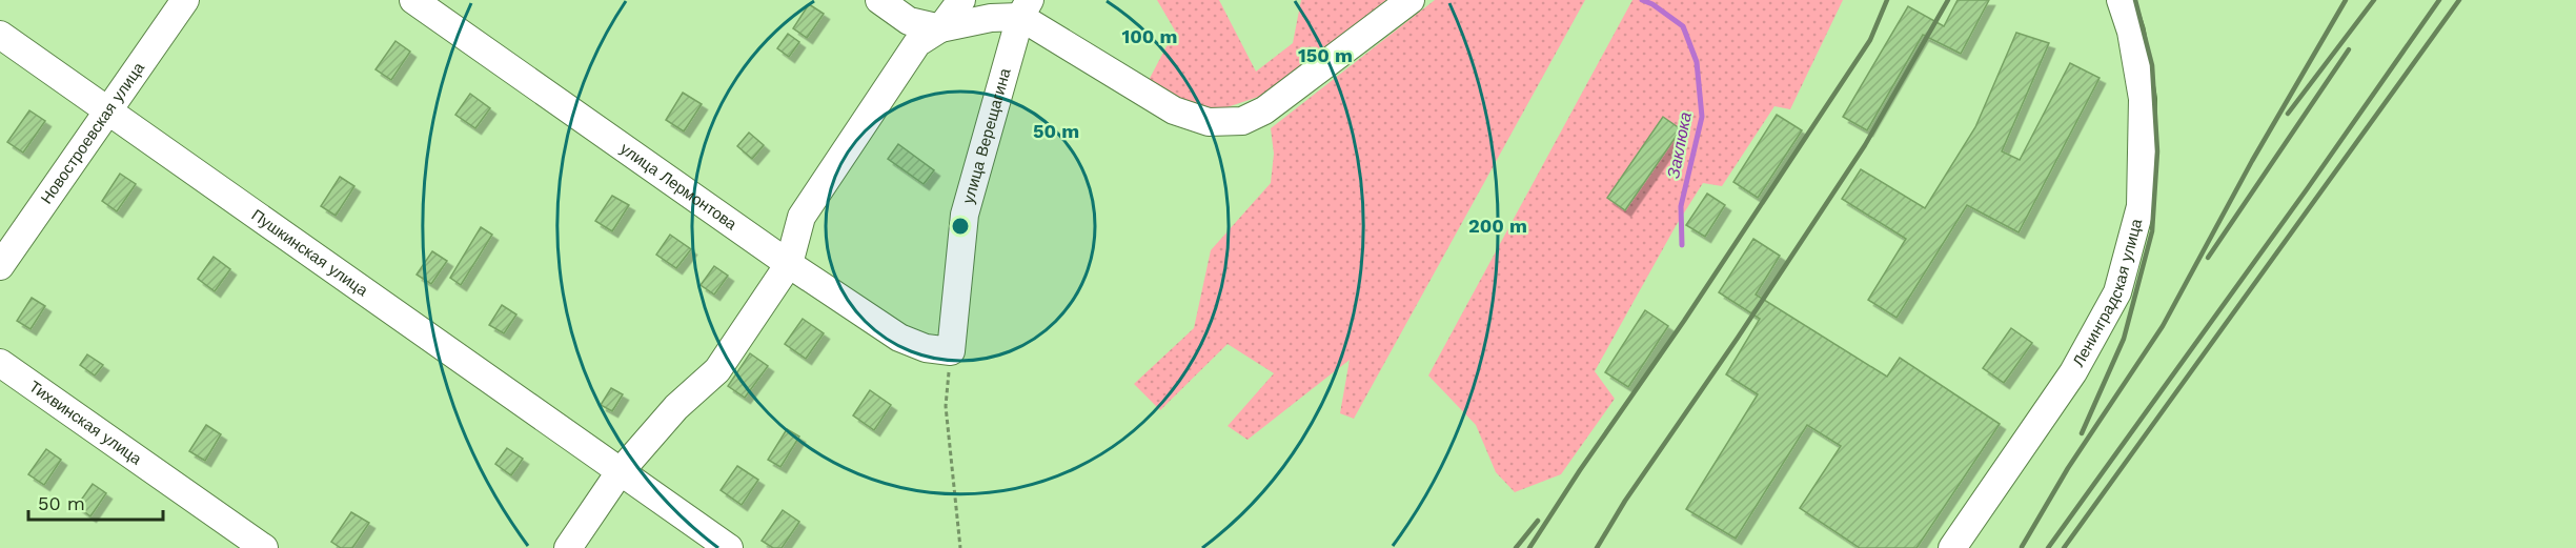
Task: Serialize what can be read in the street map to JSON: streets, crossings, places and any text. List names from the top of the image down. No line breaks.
{"streets":{"street":["Новостроевская улица","улица Верещагина","улица Лермонтова","Пушкинская улица","Ленинградская улица","Тихвинская улица"]},"crossings":[["Новостроевская улица","Пушкинская улица"],["улица Верещагина","улица Лермонтова"]],"water":["Заклюка"],"scale_bar":"50 m","rings":["100 m","150 m","50 m","200 m"]}
